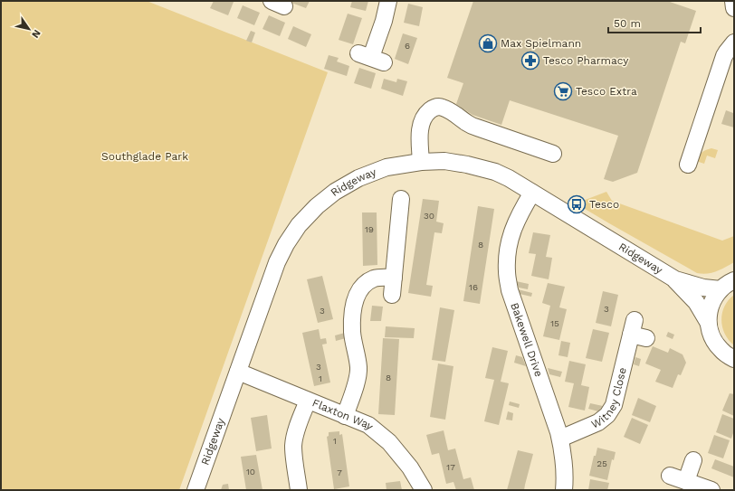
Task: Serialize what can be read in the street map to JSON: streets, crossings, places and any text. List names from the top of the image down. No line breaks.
{"streets":{"street":["Ridgeway","Bakewell Drive","Witney Close","Flaxton Way"]},"crossings":[["Ridgeway","Bakewell Drive"],["Ridgeway","Flaxton Way"],["Bakewell Drive","Witney Close"]],"parks":["Southglade Park"],"places":{"shop":["Max Spielmann"],"pharmacy":["Tesco Pharmacy"],"supermarket":["Tesco Extra"],"bus stop":["Tesco"]},"house_numbers":["6","30","19","8","16","3","3","15","3","8","1","1","25","17","10","7"],"scale_bar":"50 m","north":"bottom right"}
